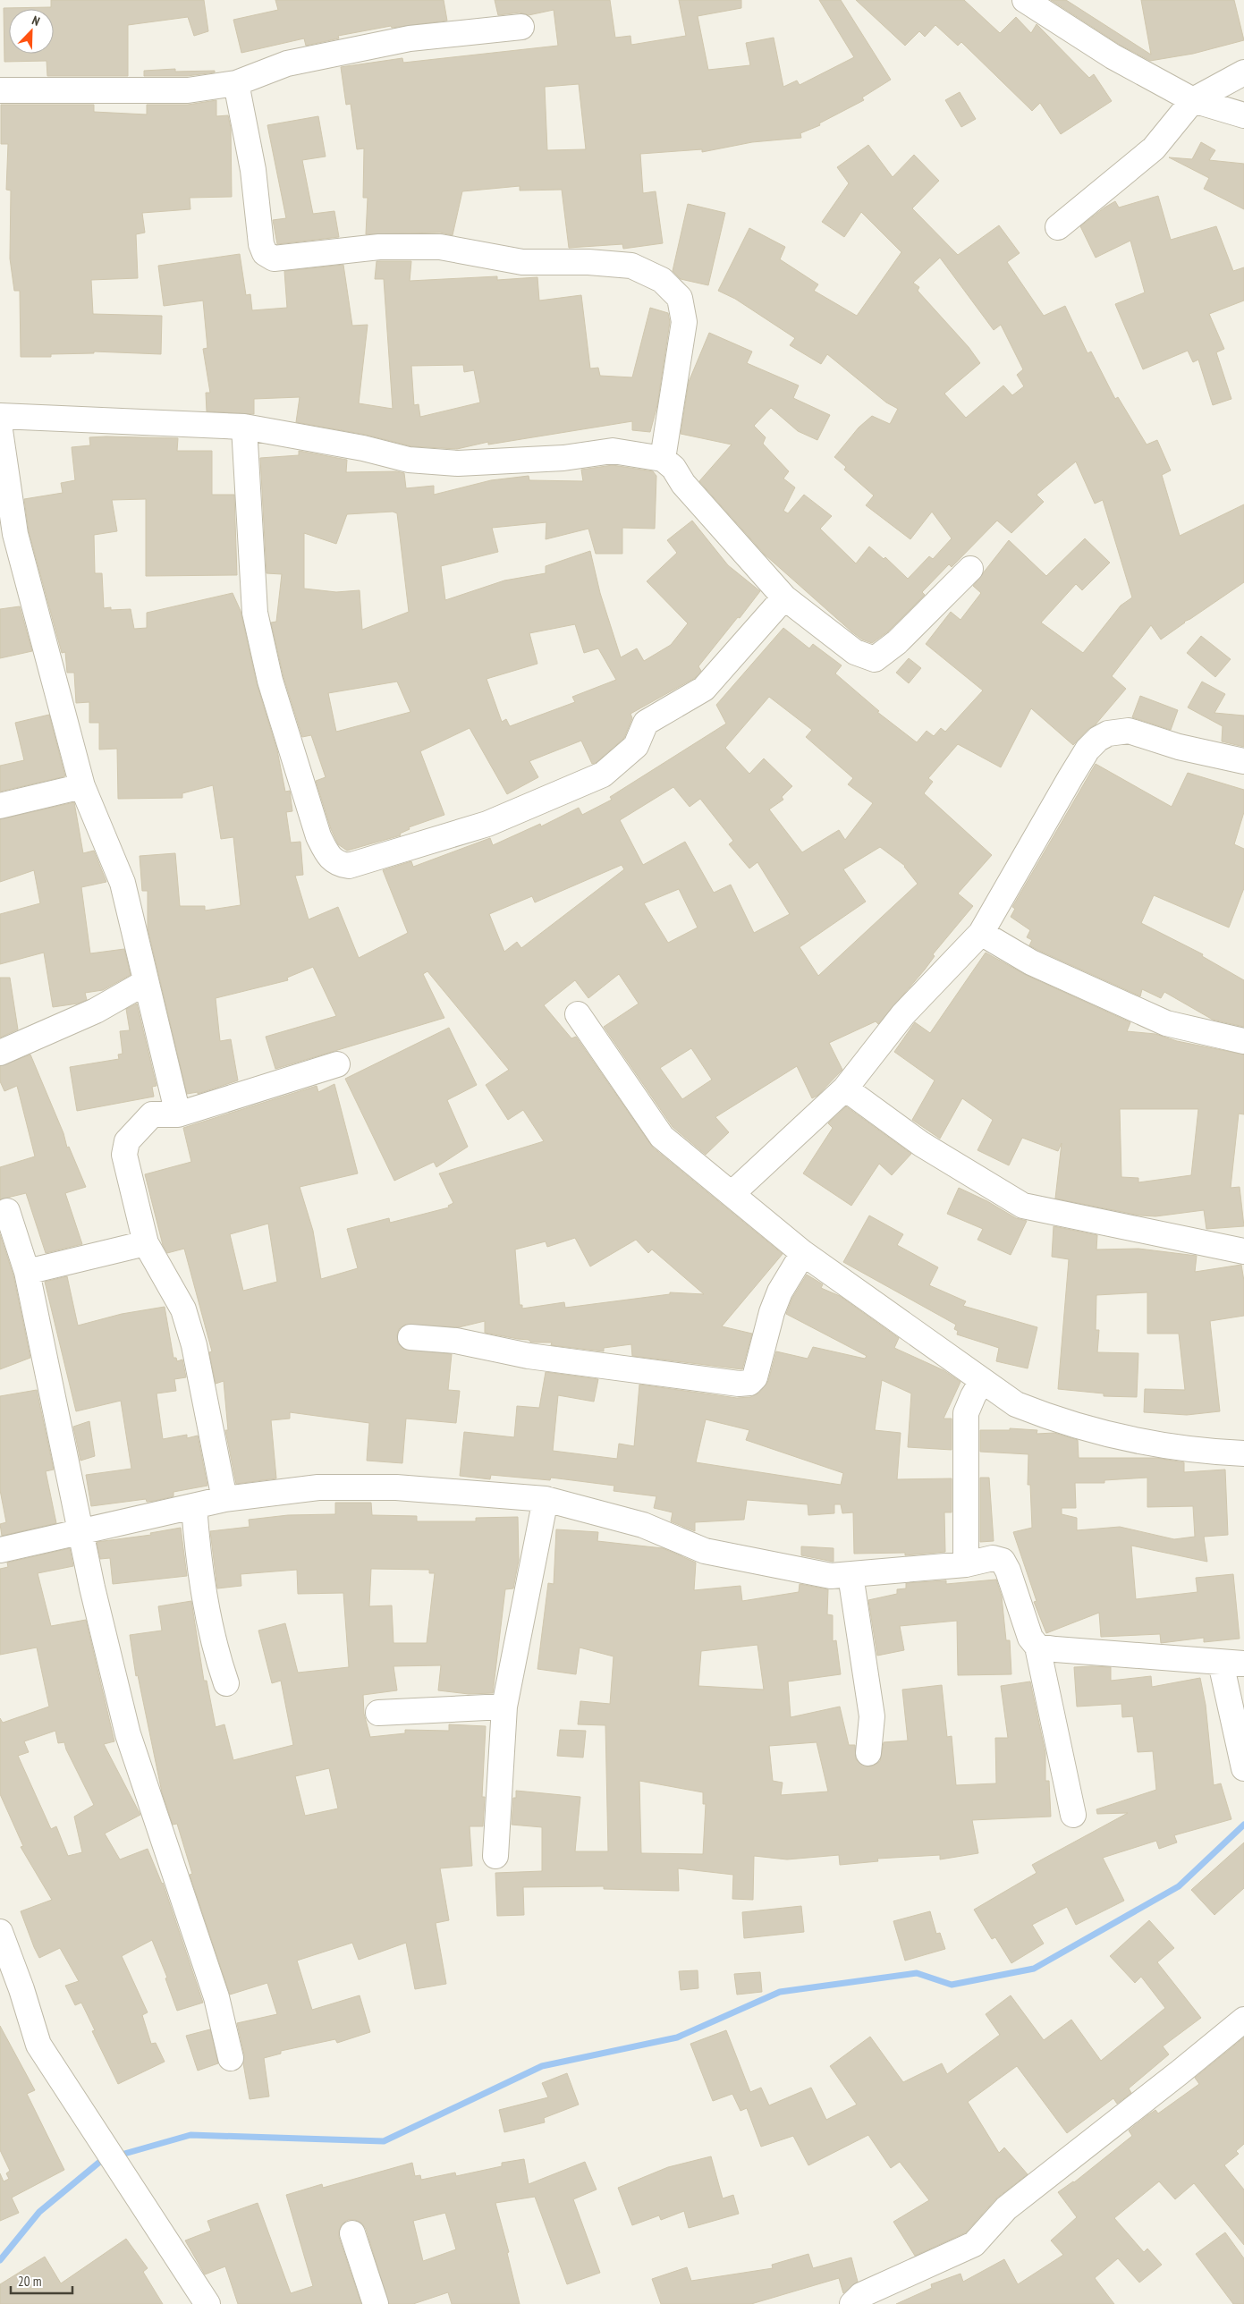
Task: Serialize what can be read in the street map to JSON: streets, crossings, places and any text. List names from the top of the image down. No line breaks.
{"scale_bar":"20 m","north":"top right"}
